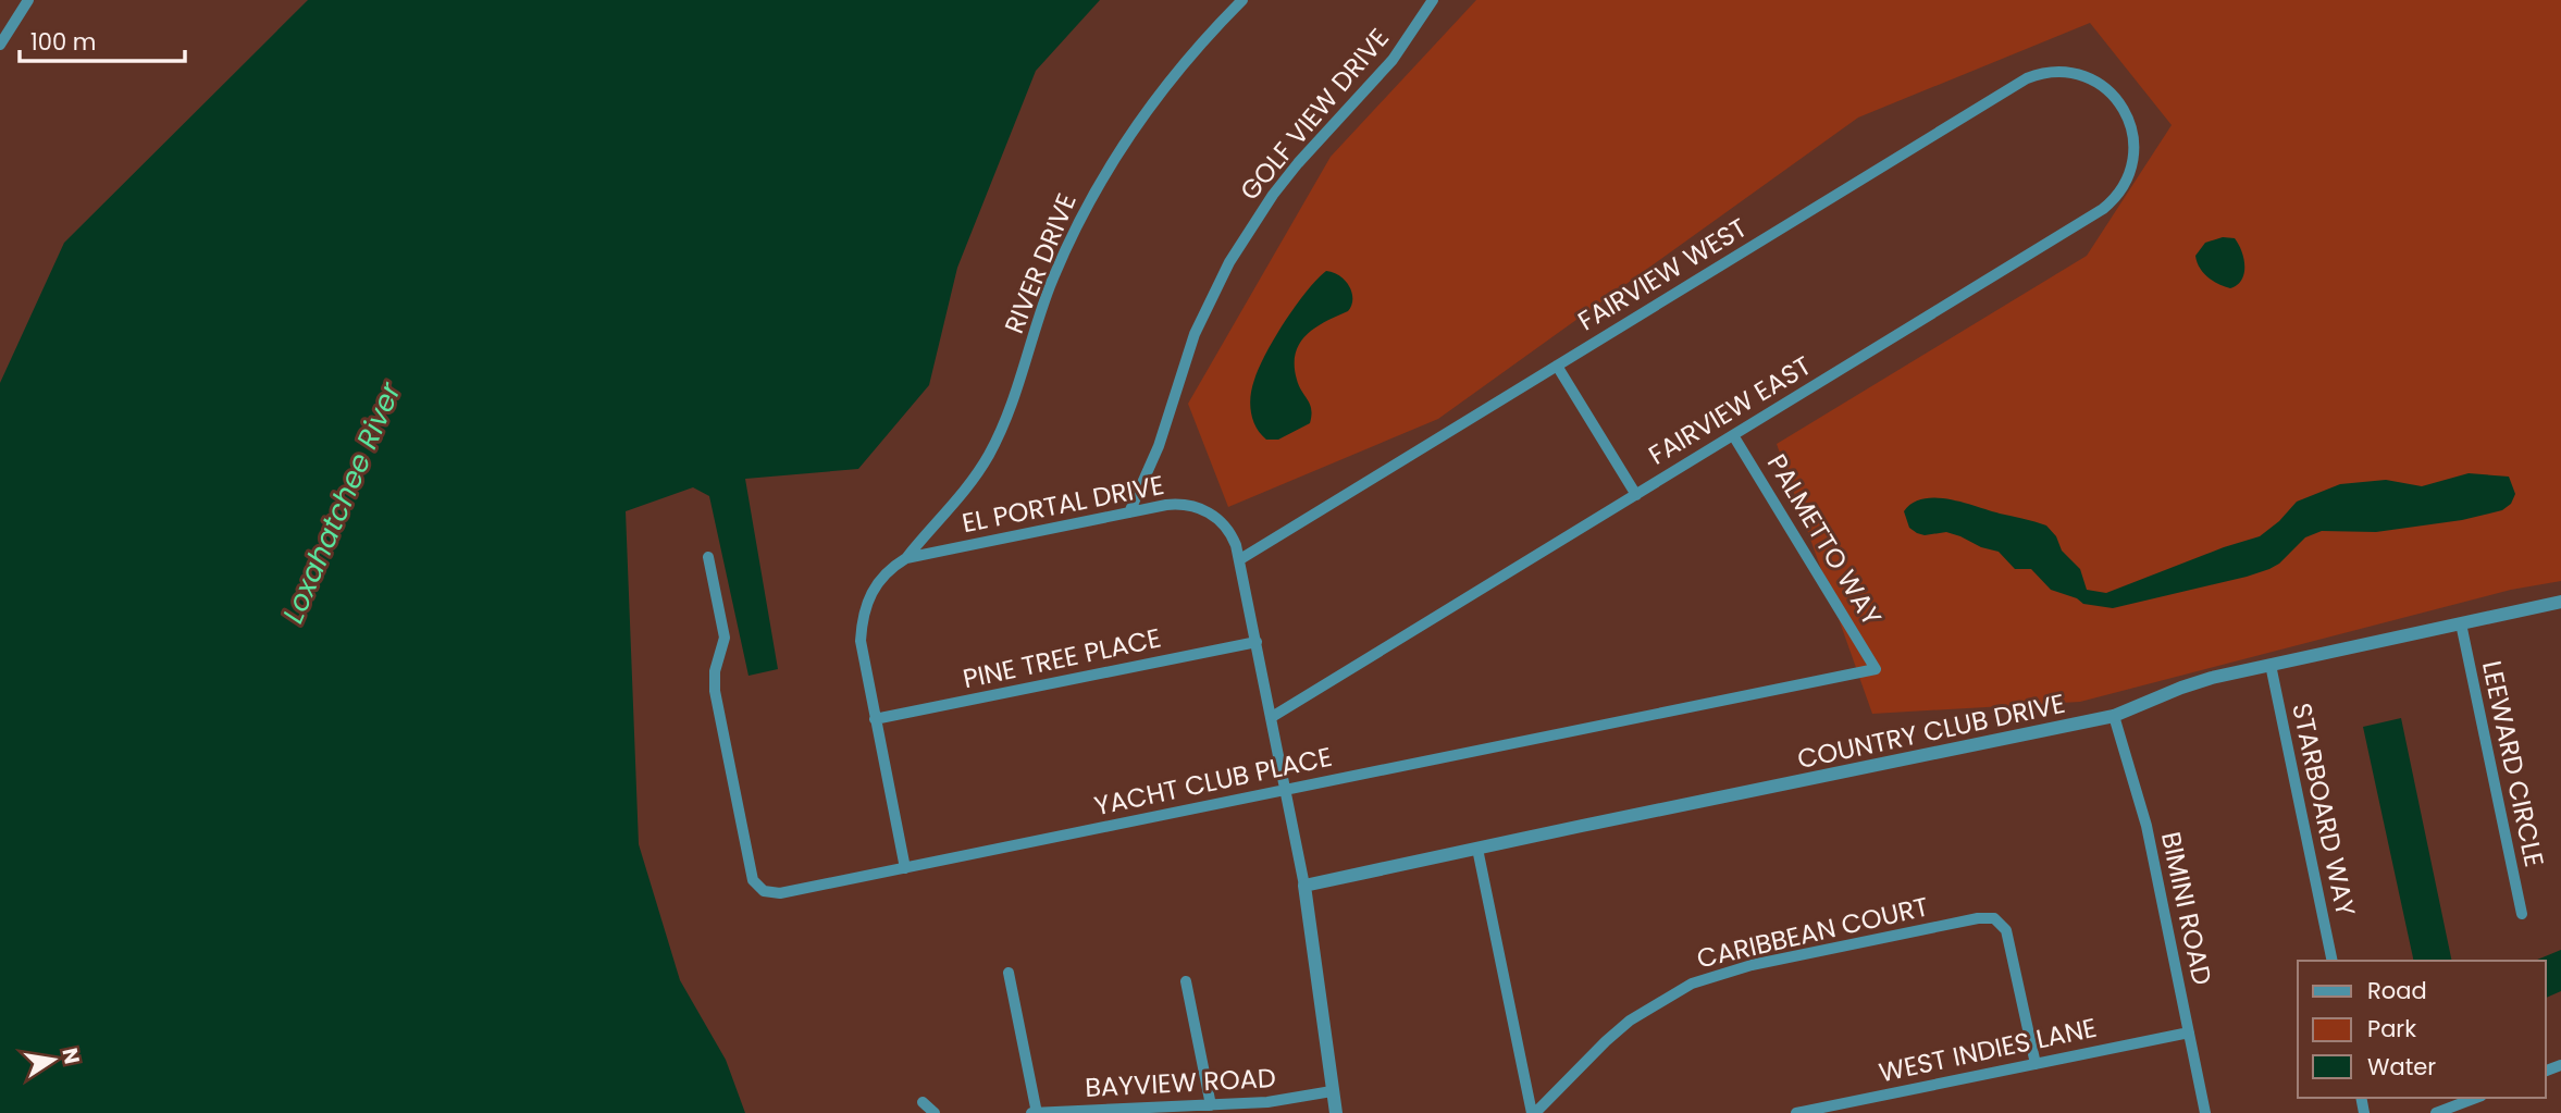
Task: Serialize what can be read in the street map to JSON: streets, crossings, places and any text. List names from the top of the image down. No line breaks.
{"streets":{"street":["GOLF VIEW DRIVE","RIVER DRIVE","FAIRVIEW WEST","FAIRVIEW EAST","EL PORTAL DRIVE","PALMETTO WAY","PINE TREE PLACE","COUNTRY CLUB DRIVE","LEEWARD CIRCLE","YACHT CLUB PLACE","STARBOARD WAY","BIMINI ROAD","CARIBBEAN COURT","WEST INDIES LANE","BAYVIEW ROAD"]},"crossings":[["GOLF VIEW DRIVE","EL PORTAL DRIVE"],["RIVER DRIVE","EL PORTAL DRIVE"],["FAIRVIEW WEST","FAIRVIEW EAST"],["FAIRVIEW WEST","EL PORTAL DRIVE"],["FAIRVIEW EAST","EL PORTAL DRIVE"],["FAIRVIEW EAST","PALMETTO WAY"],["EL PORTAL DRIVE","PINE TREE PLACE"],["EL PORTAL DRIVE","COUNTRY CLUB DRIVE"],["EL PORTAL DRIVE","YACHT CLUB PLACE"],["PALMETTO WAY","YACHT CLUB PLACE"],["COUNTRY CLUB DRIVE","LEEWARD CIRCLE"],["COUNTRY CLUB DRIVE","STARBOARD WAY"],["COUNTRY CLUB DRIVE","BIMINI ROAD"],["BIMINI ROAD","WEST INDIES LANE"],["CARIBBEAN COURT","WEST INDIES LANE"]],"water":["Loxahatchee River"],"legend":["Road","Park","Water"],"scale_bar":"100 m","north":"right"}
